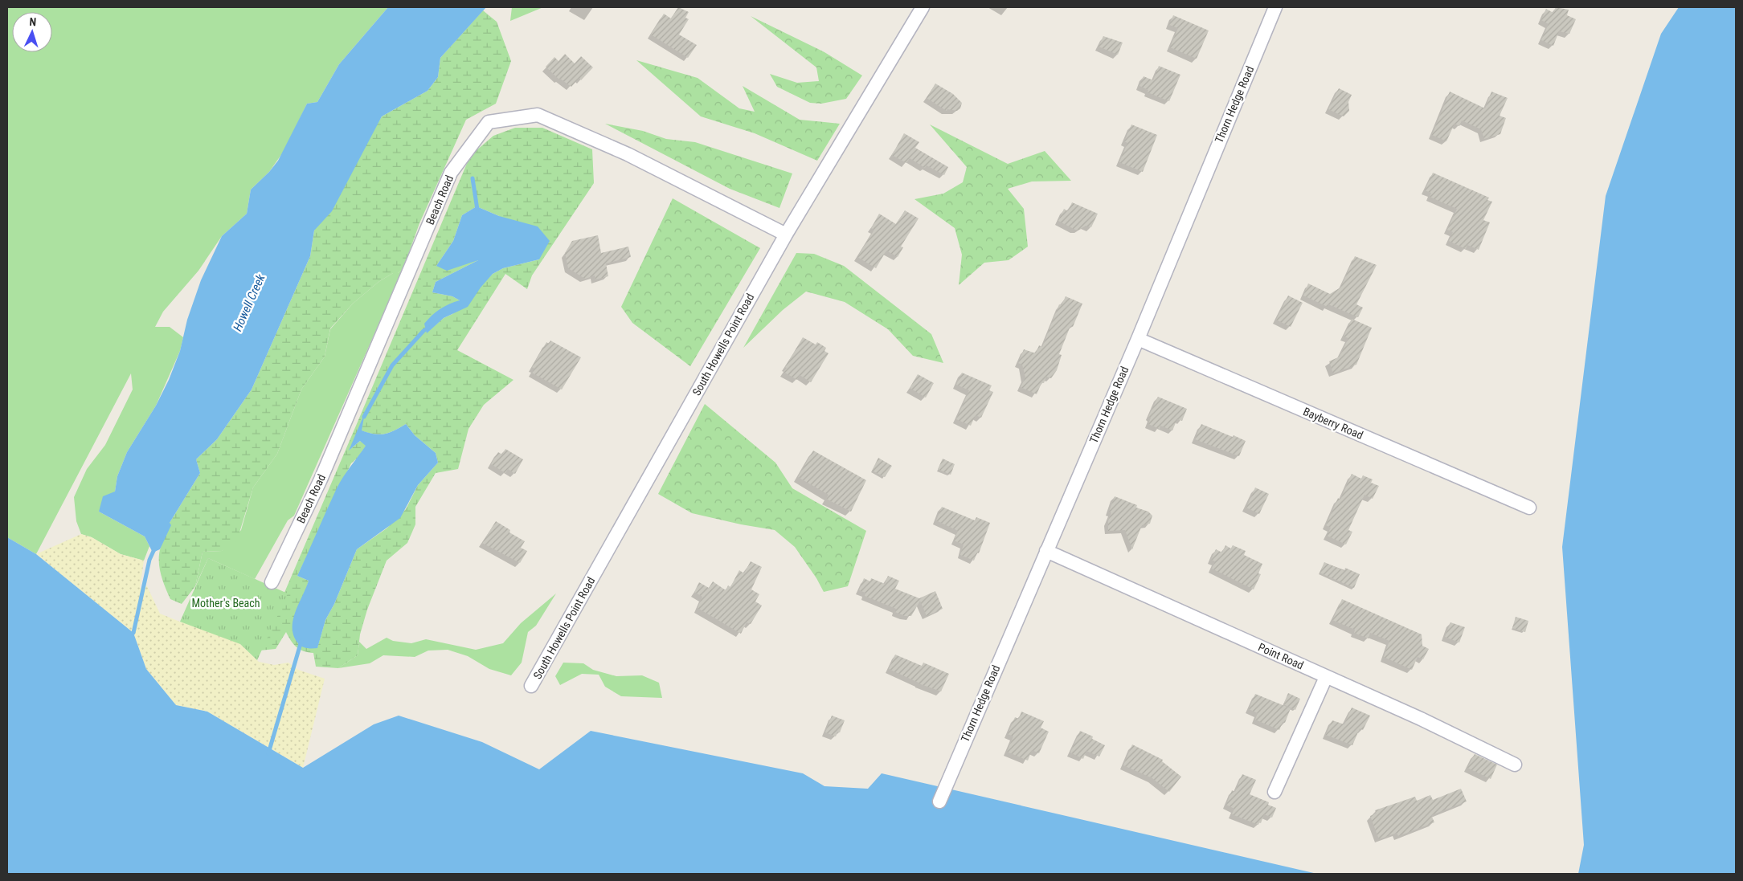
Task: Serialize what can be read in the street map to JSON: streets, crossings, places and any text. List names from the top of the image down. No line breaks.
{"streets":{"street":["Thorn Hedge Road","Beach Road","South Howells Point Road","Bayberry Road","Point Road"]},"crossings":[["Thorn Hedge Road","Bayberry Road"],["Thorn Hedge Road","Point Road"],["Beach Road","South Howells Point Road"]],"water":["Howell Creek"],"parks":["Mother's Beach"],"north":"top"}
